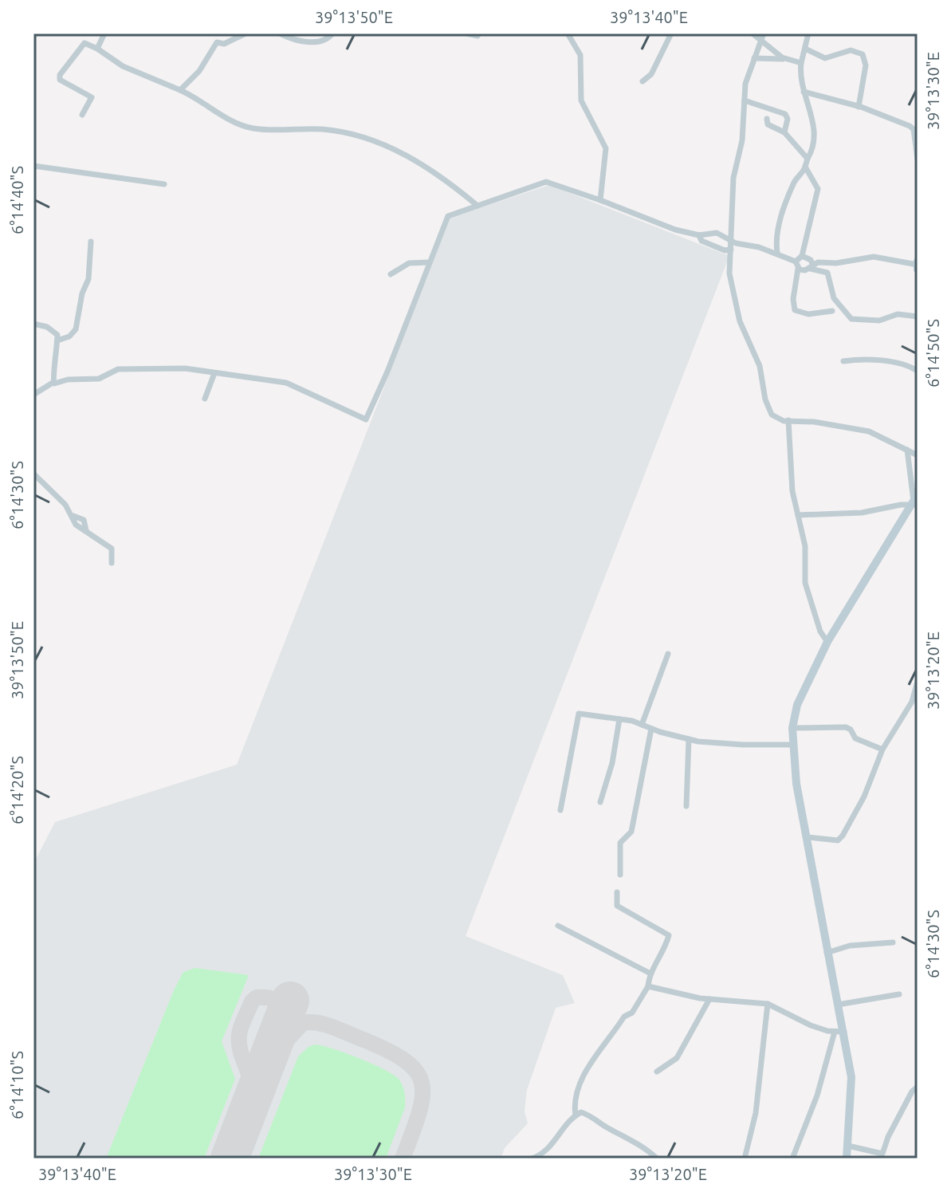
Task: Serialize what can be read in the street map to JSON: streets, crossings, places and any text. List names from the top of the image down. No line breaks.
{"coordinates":["39°13'50\"E","39°13'40\"E","39°13'30\"E","6°14'40\"S","6°14'50\"S","6°14'30\"S","39°13'20\"E","6°14'20\"S","6°14'10\"S"]}
